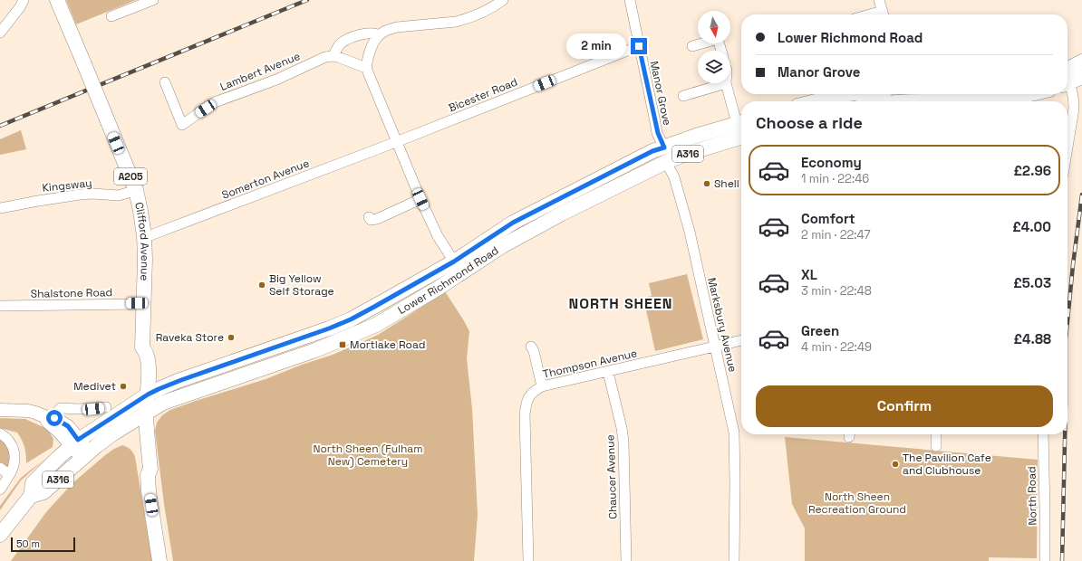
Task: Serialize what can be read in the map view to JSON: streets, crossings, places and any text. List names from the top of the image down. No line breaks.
{"streets":{"highway":["A316","A205","Clifford Avenue","Lower Richmond Road"],"street":["Lambert Avenue","Manor Grove","Bicester Road","Somerton Avenue","Kingsway","Shalstone Road","Marksbury Avenue","Thompson Avenue","Chaucer Avenue","North Road"]},"crossings":[["Manor Grove","Bicester Road"],["Manor Grove","Lower Richmond Road"],["Bicester Road","Somerton Avenue"],["A316","Clifford Avenue"],["A316","Lower Richmond Road"],["Somerton Avenue","Clifford Avenue"],["Kingsway","Clifford Avenue"],["Clifford Avenue","Lower Richmond Road"],["Clifford Avenue","Shalstone Road"],["Lower Richmond Road","Marksbury Avenue"],["Marksbury Avenue","Thompson Avenue"],["Thompson Avenue","Chaucer Avenue"]],"districts":["NORTH SHEEN"],"parks":["North Sheen (Fulham New) Cemetery","North Sheen Recreation Ground"],"places":{"other":["Shell","Big Yellow Self Storage","Raveka Store","Medivet","The Pavilion Cafe and Clubhouse"],"transit":["Mortlake Road"]},"scale_bar":"50 m","north":"bottom","page":{"banner":["Lower Richmond Road","Manor Grove"],"bubble":"2 min","heading":"Choose a ride","list":[{"name":"Economy","note":"1 min · 22:46","value":"£2.96"},{"name":"Comfort","note":"2 min · 22:47","value":"£4.00"},{"name":"XL","note":"3 min · 22:48","value":"£5.03"},{"name":"Green","note":"4 min · 22:49","value":"£4.88"}],"buttons":"Confirm","scale":"50 m"}}
